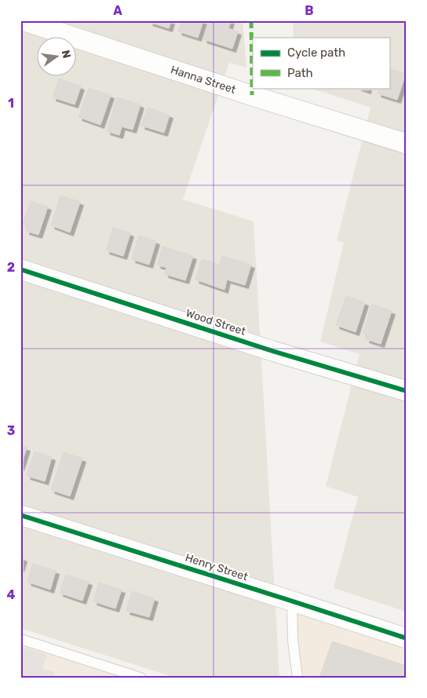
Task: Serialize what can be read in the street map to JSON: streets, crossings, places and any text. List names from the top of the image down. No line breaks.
{"streets":{"street":["Hanna Street","Wood Street","Henry Street"]},"legend":["Cycle path","Path"],"north":"right","grid":{"columns":["A","B"],"rows":["1","2","3","4"]}}
